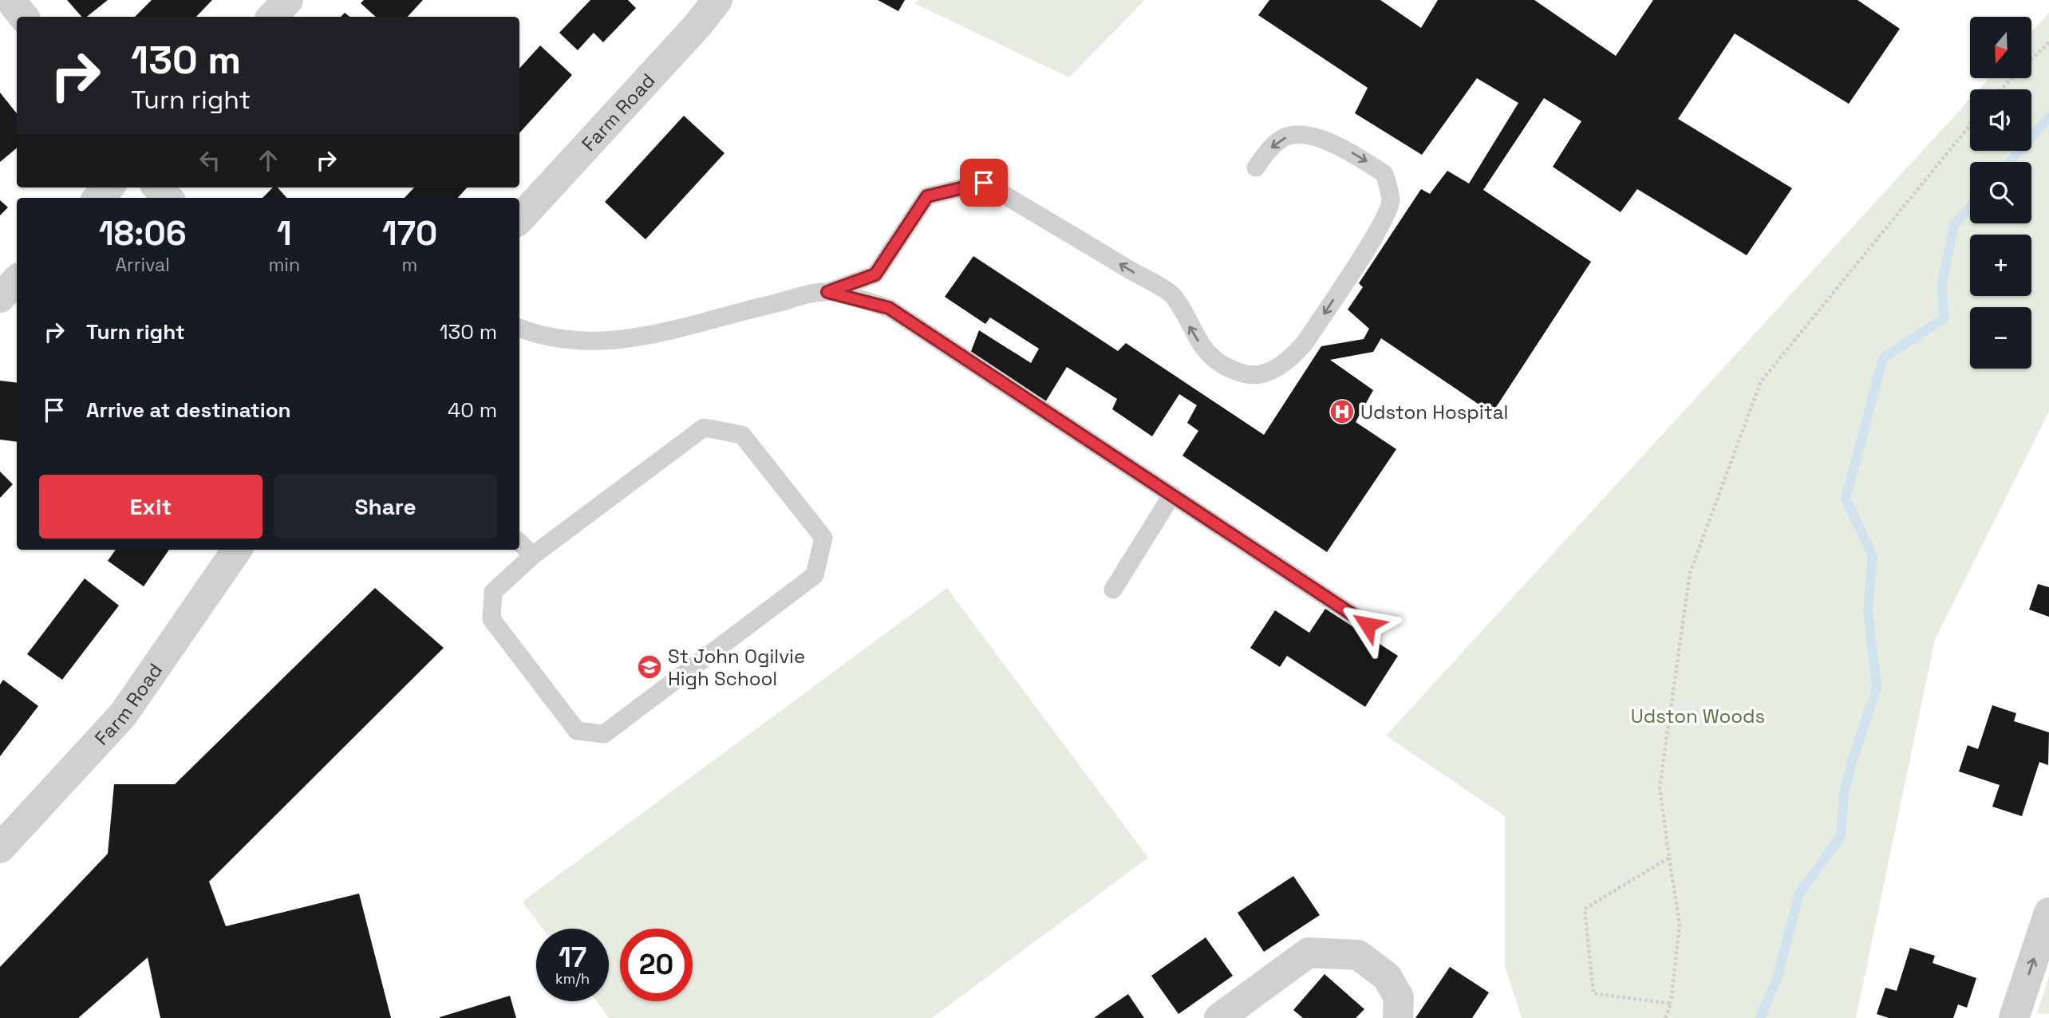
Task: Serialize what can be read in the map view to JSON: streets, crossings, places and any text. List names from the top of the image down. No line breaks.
{"streets":{"street":["Farm Road"]},"parks":["Udston Woods"],"places":{"hospital":["Udston Hospital"],"school or university":["St John Ogilvie High School"]},"north":"bottom","page":{"map_buttons":["+","−"],"turn":["130 m","Turn right"],"eta":["18:06","Arrival","1","min","170","m"],"list":[{"name":"Turn right","value":"130 m"},{"name":"Arrive at destination","value":"40 m"}],"buttons":["Exit","Share"],"speed":"17 km/h","limit":"20"}}
